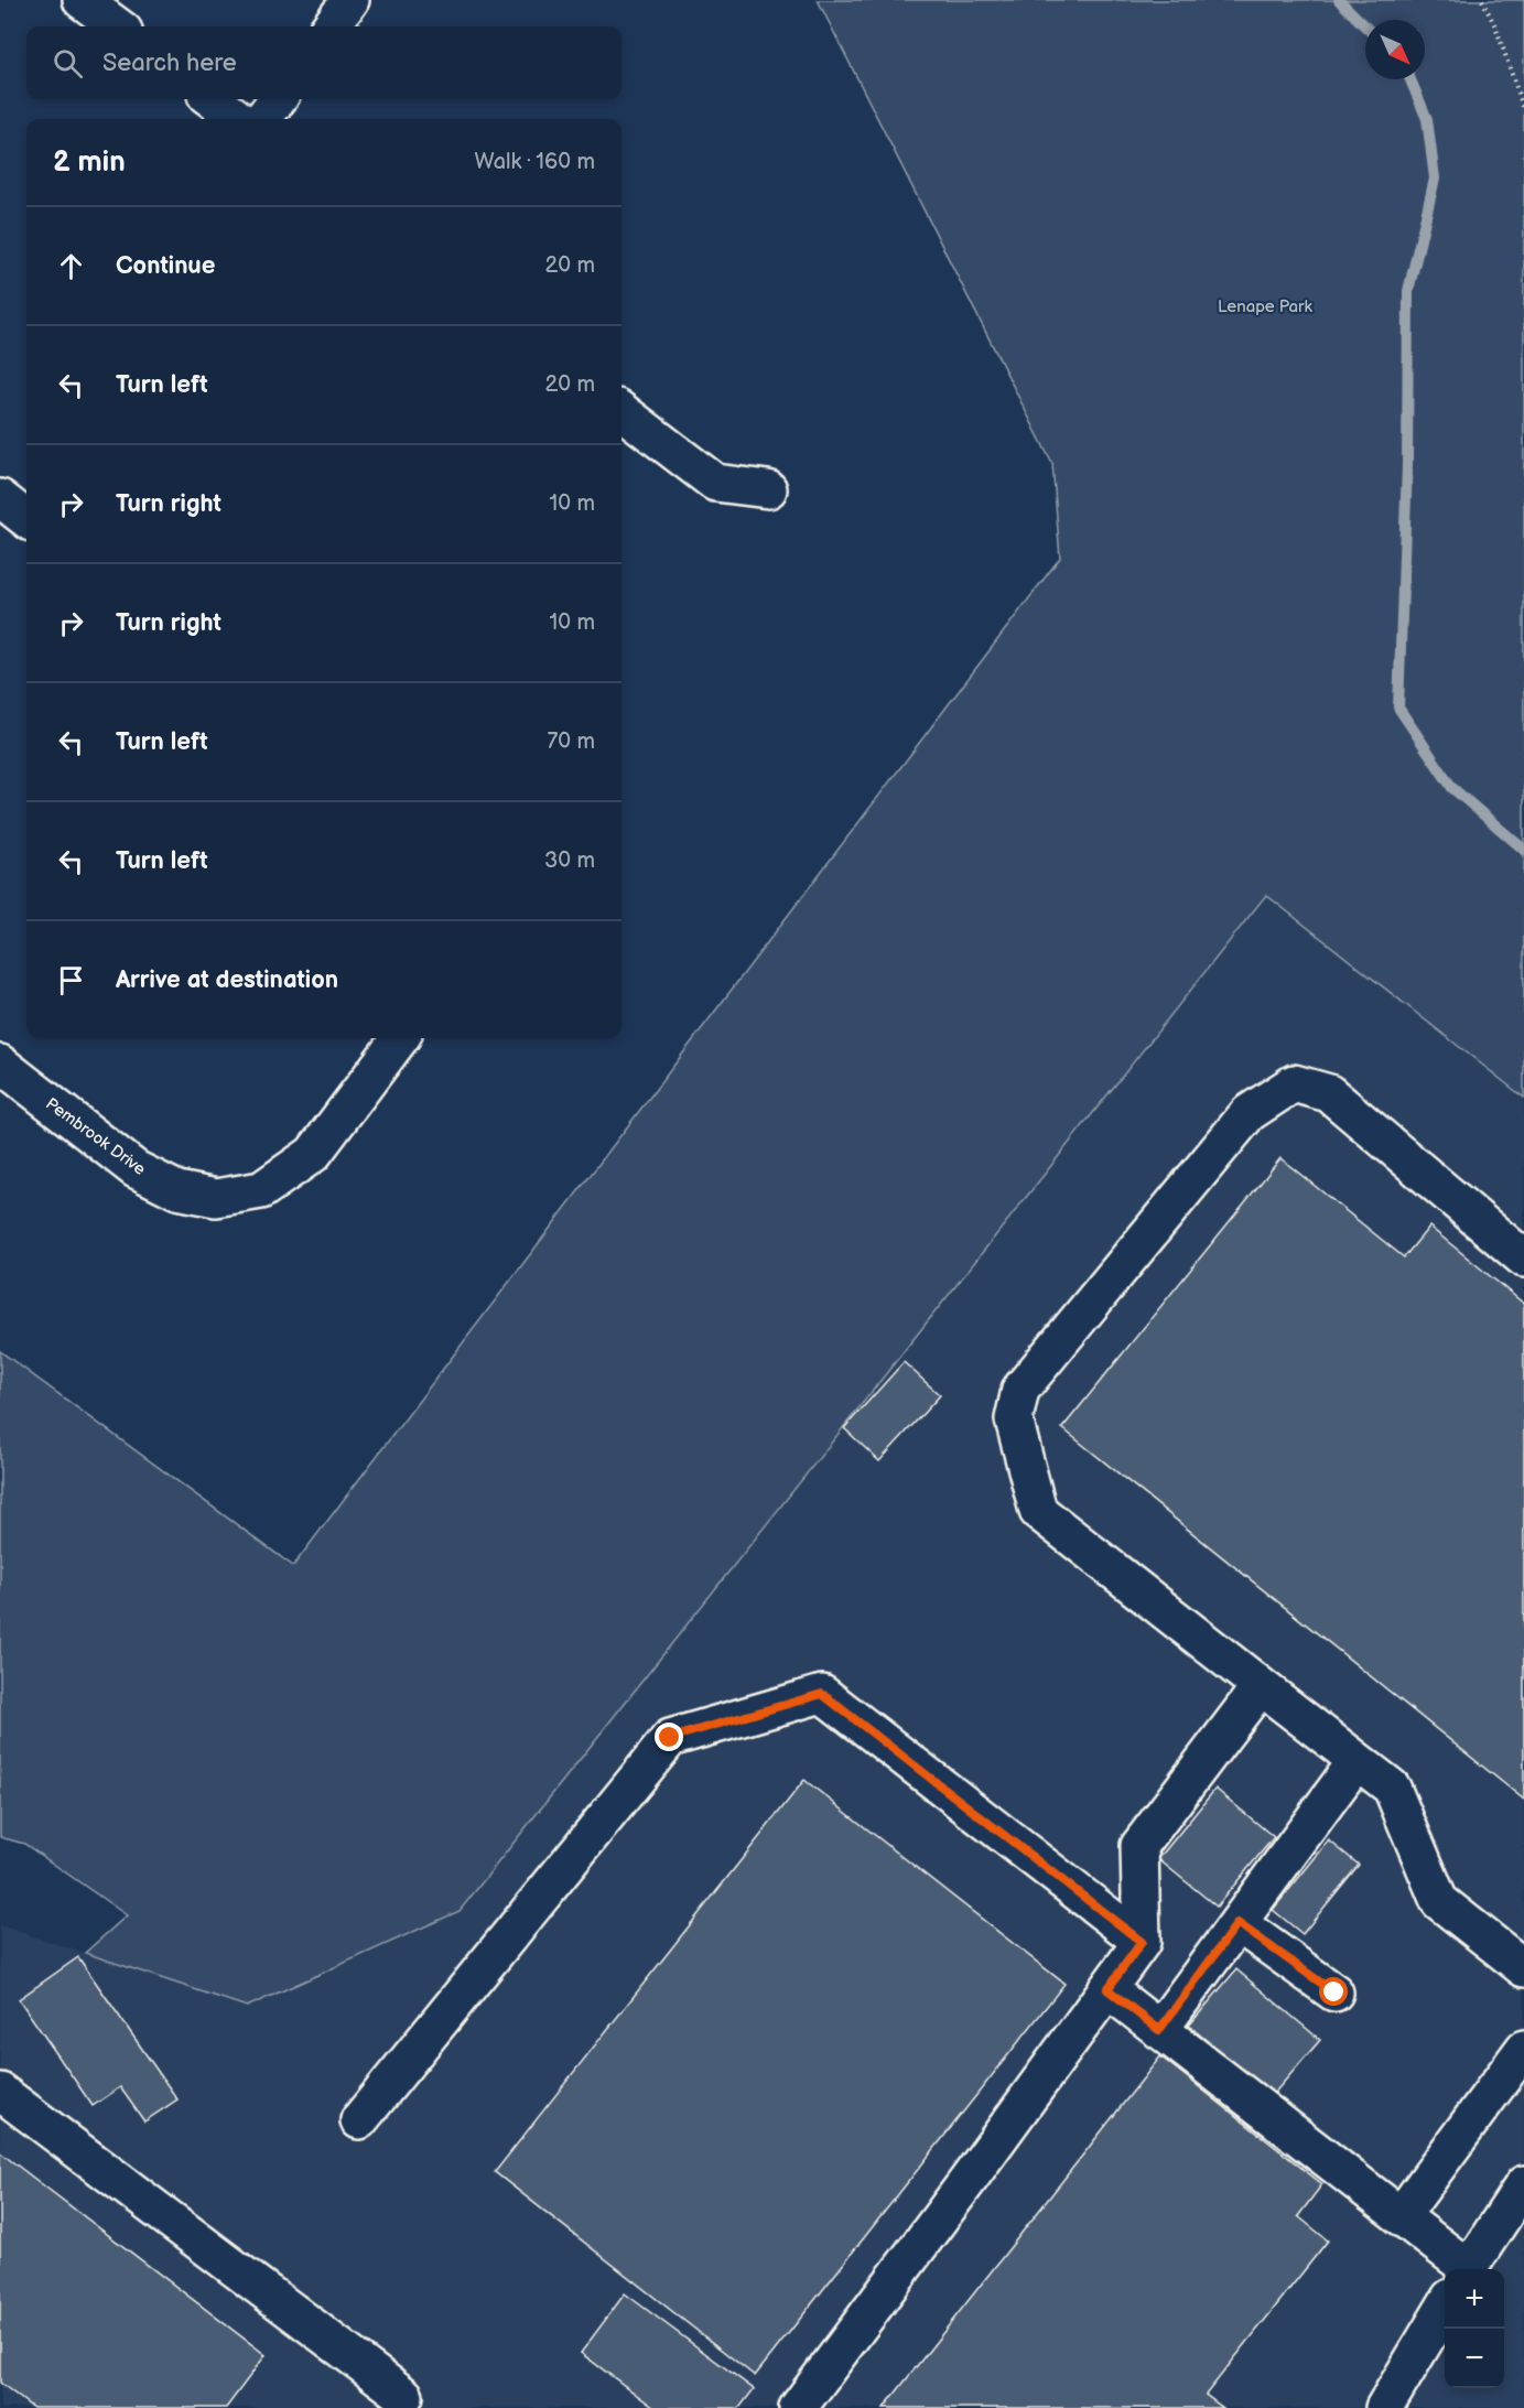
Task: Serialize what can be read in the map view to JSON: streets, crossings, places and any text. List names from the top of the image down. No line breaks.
{"streets":{"street":["Pembrook Drive"]},"parks":["Lenape Park"],"north":"bottom right","page":{"search":"Search here","heading":["2 min","Walk · 160 m"],"list":[["Continue","20 m"],["Turn left","20 m"],["Turn right","10 m"],["Turn right","10 m"],["Turn left","70 m"],["Turn left","30 m"],"Arrive at destination"],"map_buttons":["+","−"]}}
